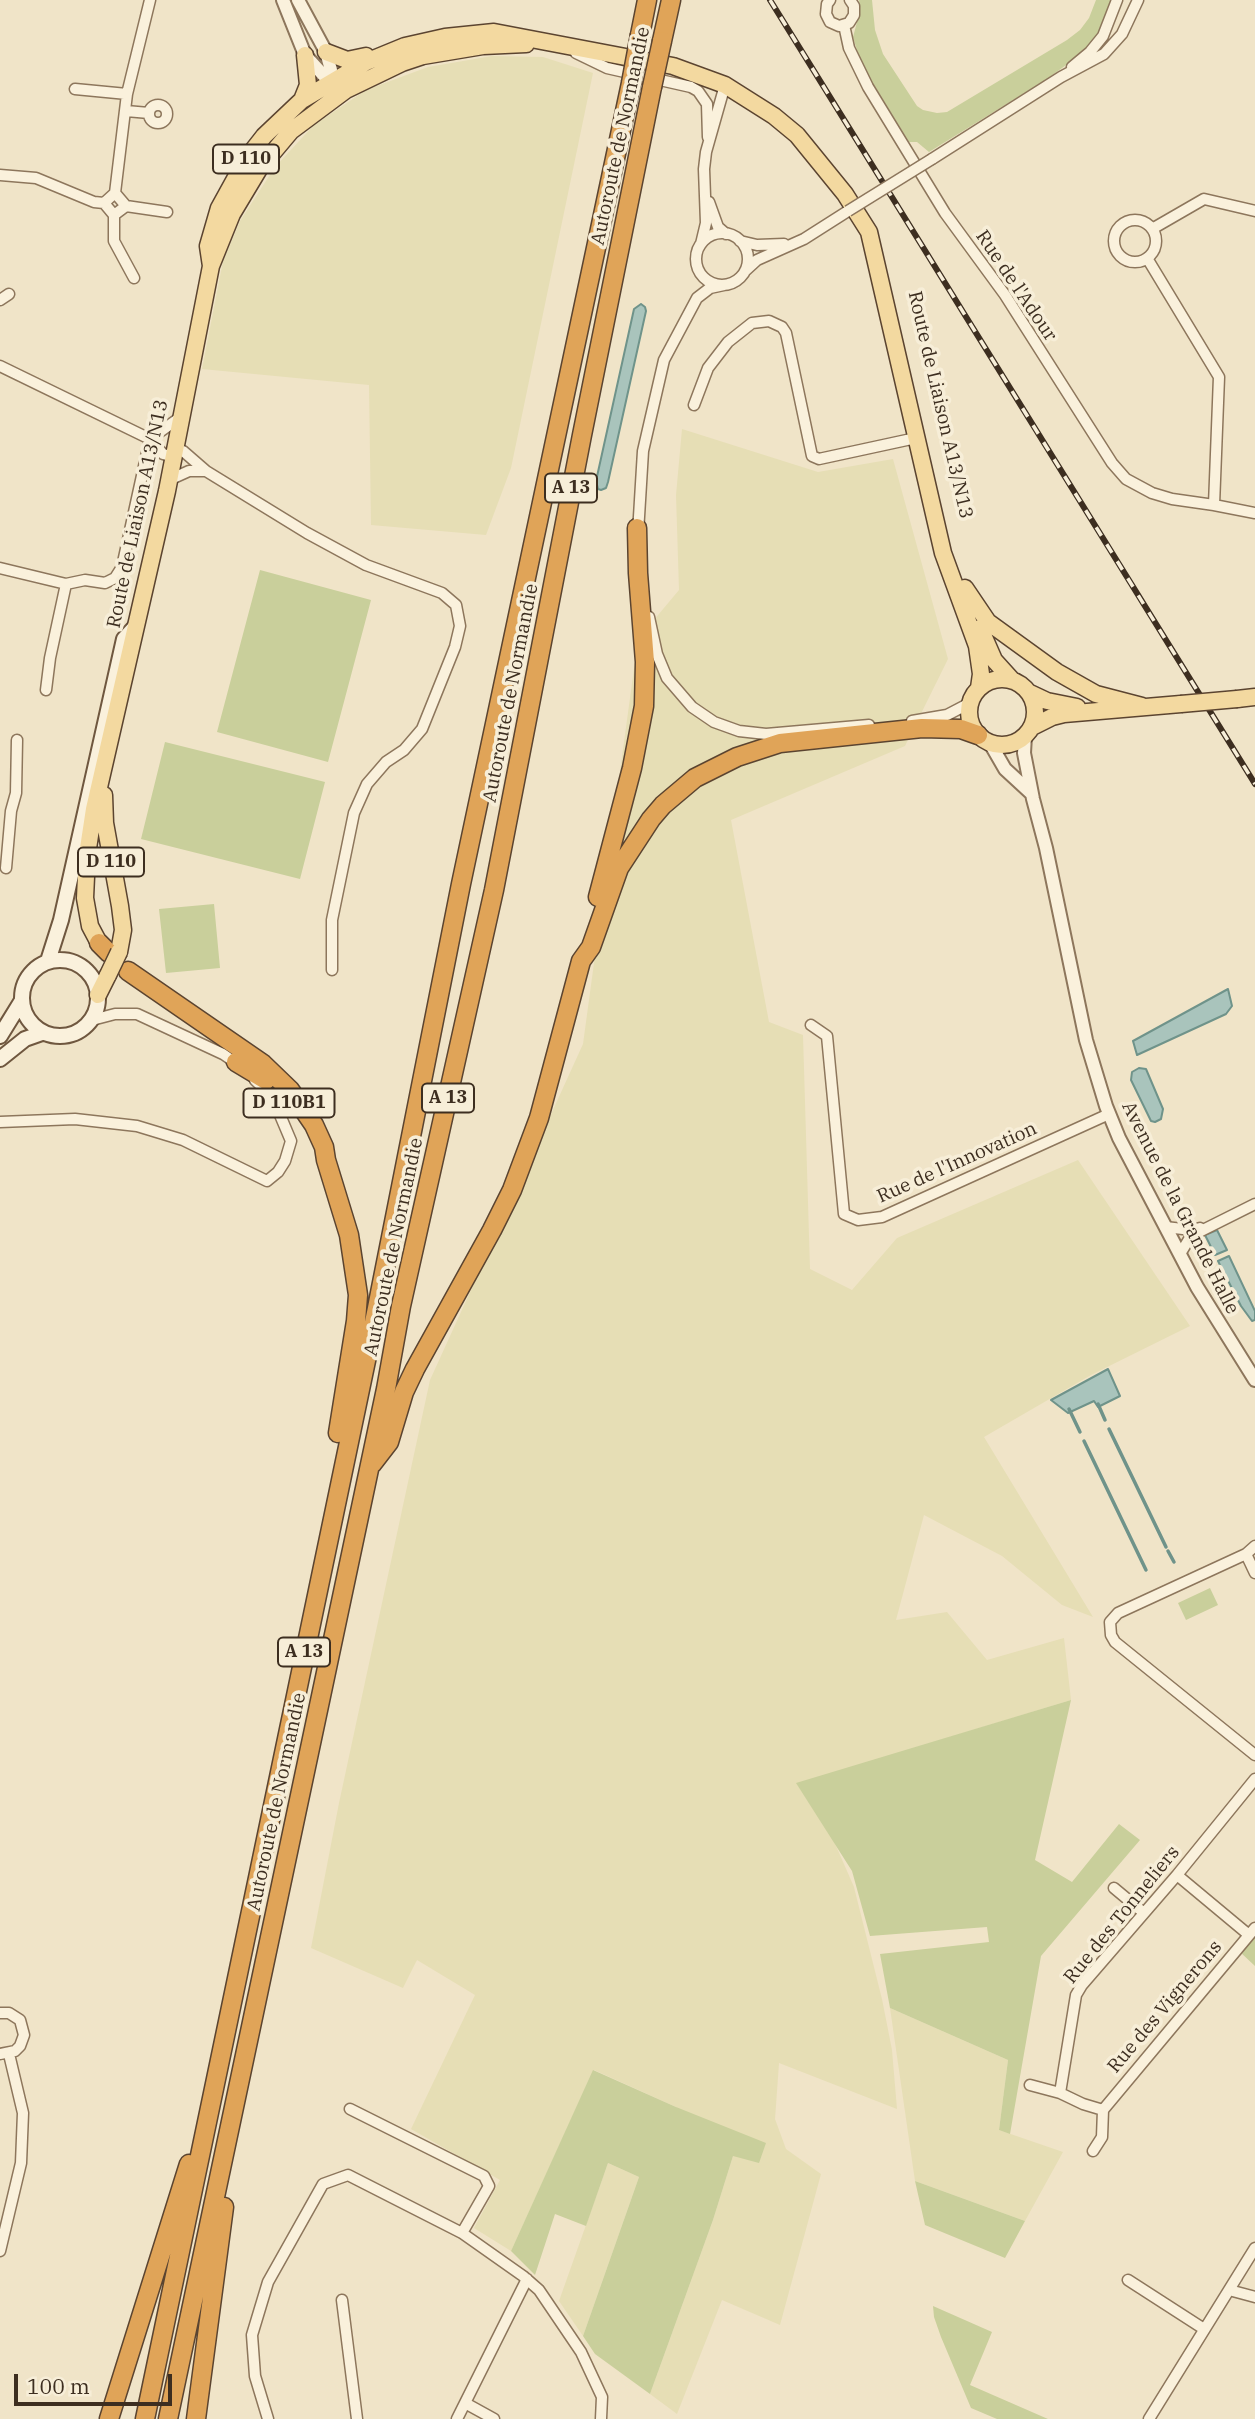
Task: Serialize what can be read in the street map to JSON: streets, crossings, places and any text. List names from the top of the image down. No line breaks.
{"streets":{"highway":["Autoroute de Normandie","A 13","D 110B1"],"main road":["D 110","Route de Liaison A13/N13"],"street":["Rue de l'Adour","Rue de l'Innovation","Avenue de la Grande Halle","Rue des Tonneliers","Rue des Vignerons"]},"crossings":[["D 110","Route de Liaison A13/N13"],["D 110","D 110B1"],["Route de Liaison A13/N13","Avenue de la Grande Halle"],["Rue de l'Innovation","Avenue de la Grande Halle"]],"scale_bar":"100 m"}
